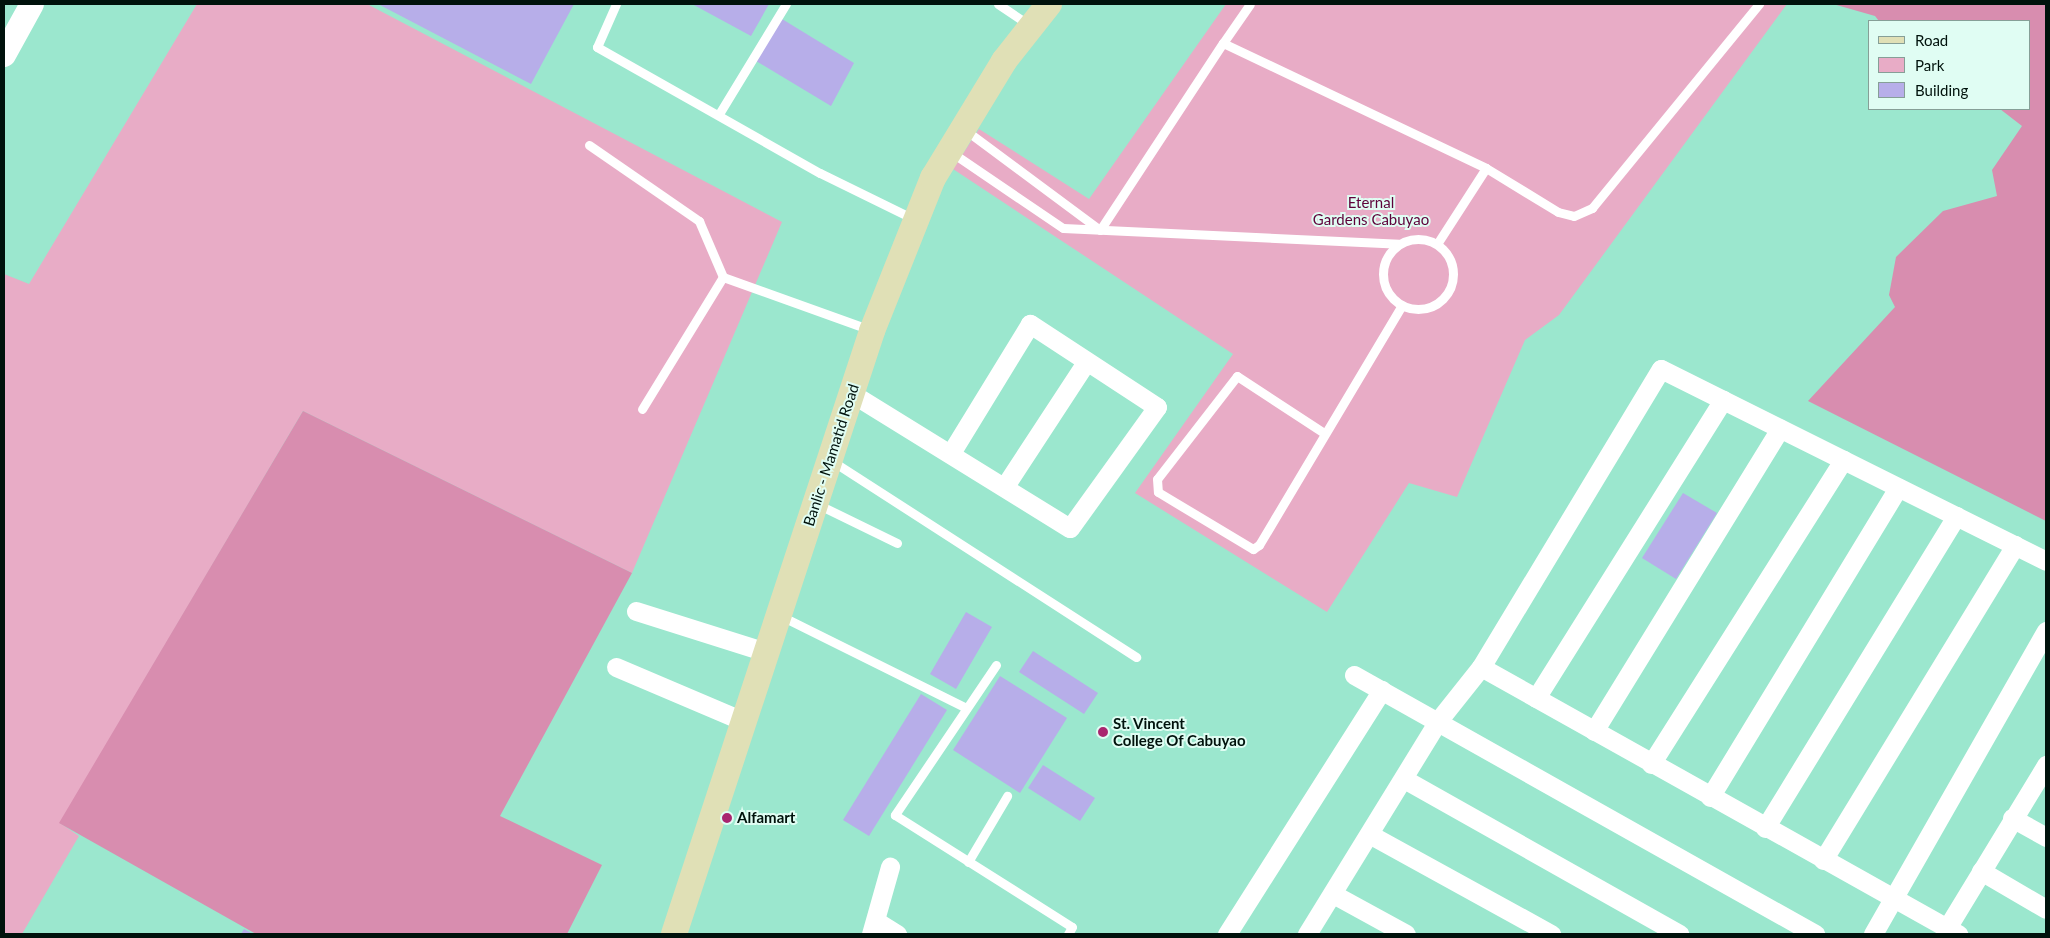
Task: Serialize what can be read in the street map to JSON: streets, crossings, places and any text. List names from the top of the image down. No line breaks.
{"streets":{"main road":["Banlic - Mamatid Road"]},"parks":["Eternal Gardens Cabuyao"],"places":["St. Vincent College Of Cabuyao","Alfamart"],"legend":["Road","Park","Building"]}
